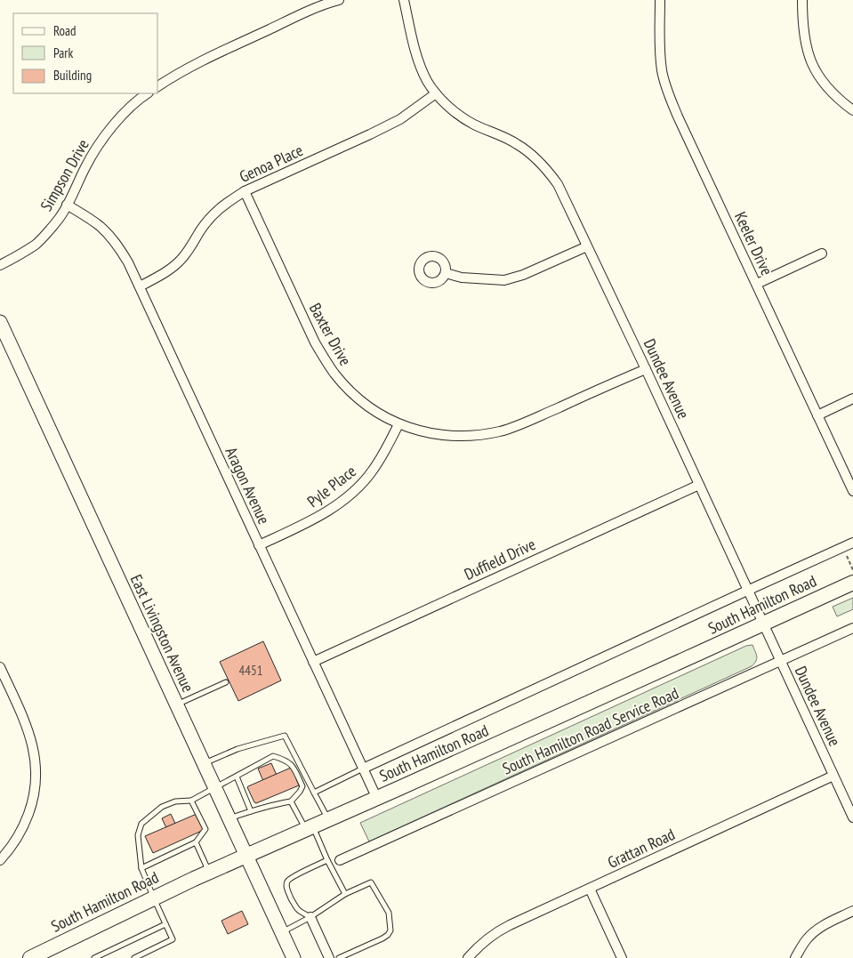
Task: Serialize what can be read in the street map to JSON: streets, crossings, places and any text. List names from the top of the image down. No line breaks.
{"streets":{"main road":["South Hamilton Road","East Livingston Avenue"],"street":["Genoa Place","Simpson Drive","Keeler Drive","Baxter Drive","Dundee Avenue","Aragon Avenue","Pyle Place","Duffield Drive","South Hamilton Road Service Road","Grattan Road"]},"crossings":[["Genoa Place","Baxter Drive"],["Genoa Place","Dundee Avenue"],["Genoa Place","Aragon Avenue"],["Simpson Drive","Aragon Avenue"],["Baxter Drive","Dundee Avenue"],["Baxter Drive","Pyle Place"],["Dundee Avenue","Duffield Drive"],["Dundee Avenue","South Hamilton Road"],["Dundee Avenue","South Hamilton Road Service Road"],["Dundee Avenue","Grattan Road"],["Aragon Avenue","Pyle Place"],["Aragon Avenue","Duffield Drive"],["Aragon Avenue","South Hamilton Road"],["South Hamilton Road","East Livingston Avenue"]],"house_numbers":["4451"],"legend":["Road","Park","Building"]}
